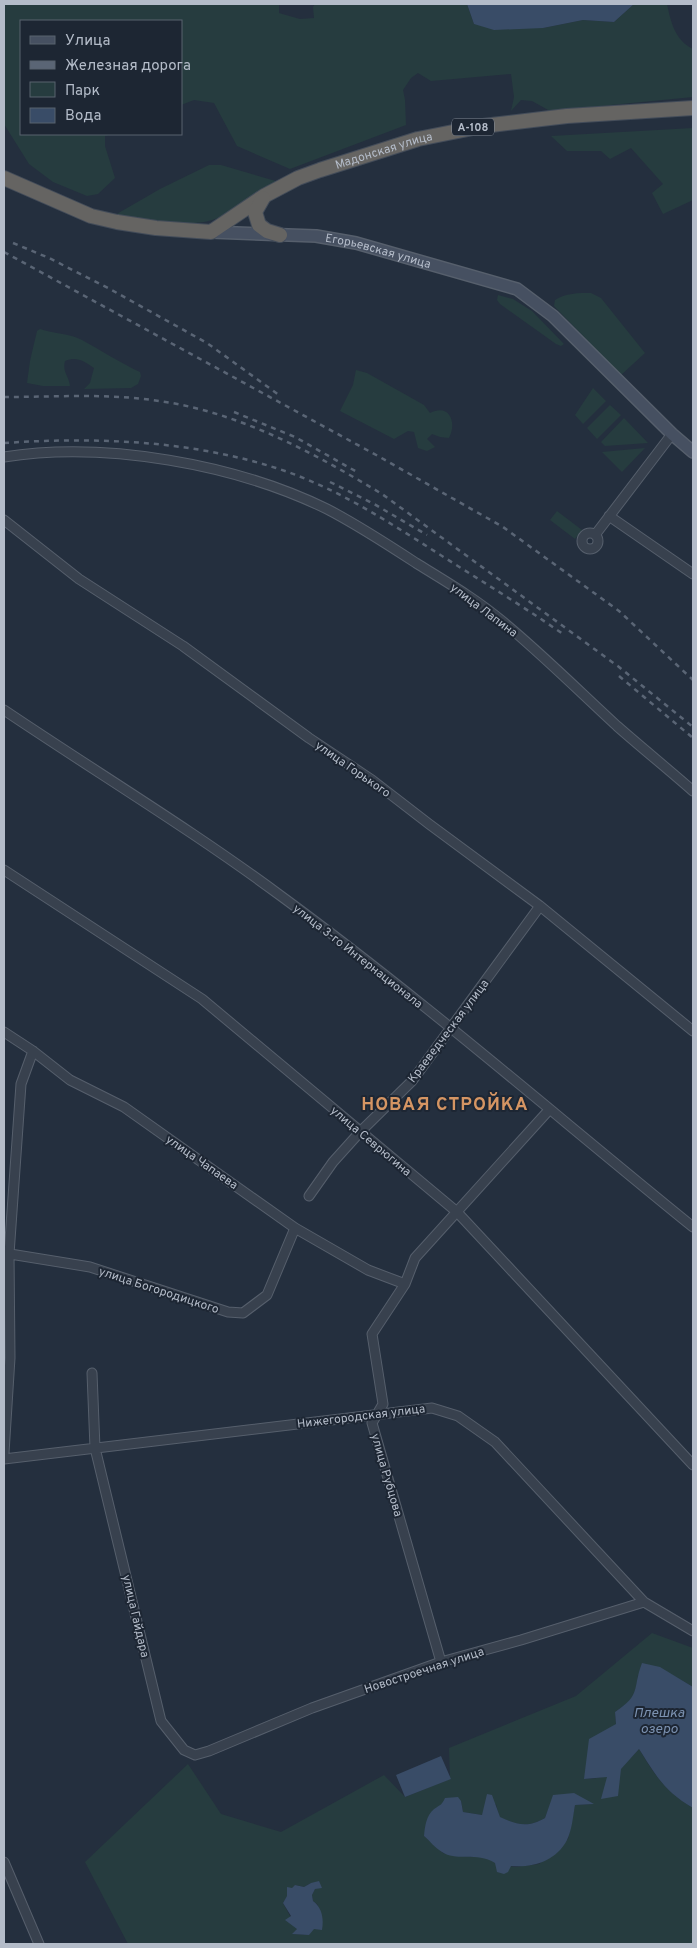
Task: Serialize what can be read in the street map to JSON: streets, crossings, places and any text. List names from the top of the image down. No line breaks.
{"streets":{"highway":["А-108","Мадонская улица","Егорьевская улица"],"street":["улица Лапина","улица Горького","улица 3-го Интернационала","Краеведческая улица","улица Севрюгина","улица Чапаева","улица Богородицкого","Нижегородская улица","улица Рубцова","улица Гайдара","Новостроечная улица"]},"crossings":[["Мадонская улица","Егорьевская улица"],["улица Горького","Краеведческая улица"],["улица 3-го Интернационала","Краеведческая улица"],["улица 3-го Интернационала","улица Рубцова"],["Краеведческая улица","улица Севрюгина"],["улица Севрюгина","улица Рубцова"],["улица Чапаева","улица Богородицкого"],["улица Чапаева","улица Рубцова"],["Нижегородская улица","улица Рубцова"],["Нижегородская улица","улица Гайдара"],["Нижегородская улица","Новостроечная улица"],["улица Рубцова","Новостроечная улица"],["улица Гайдара","Новостроечная улица"]],"districts":["НОВАЯ СТРОЙКА"],"water":["Плешка озеро"],"legend":["Улица","Железная дорога","Парк","Вода"]}
